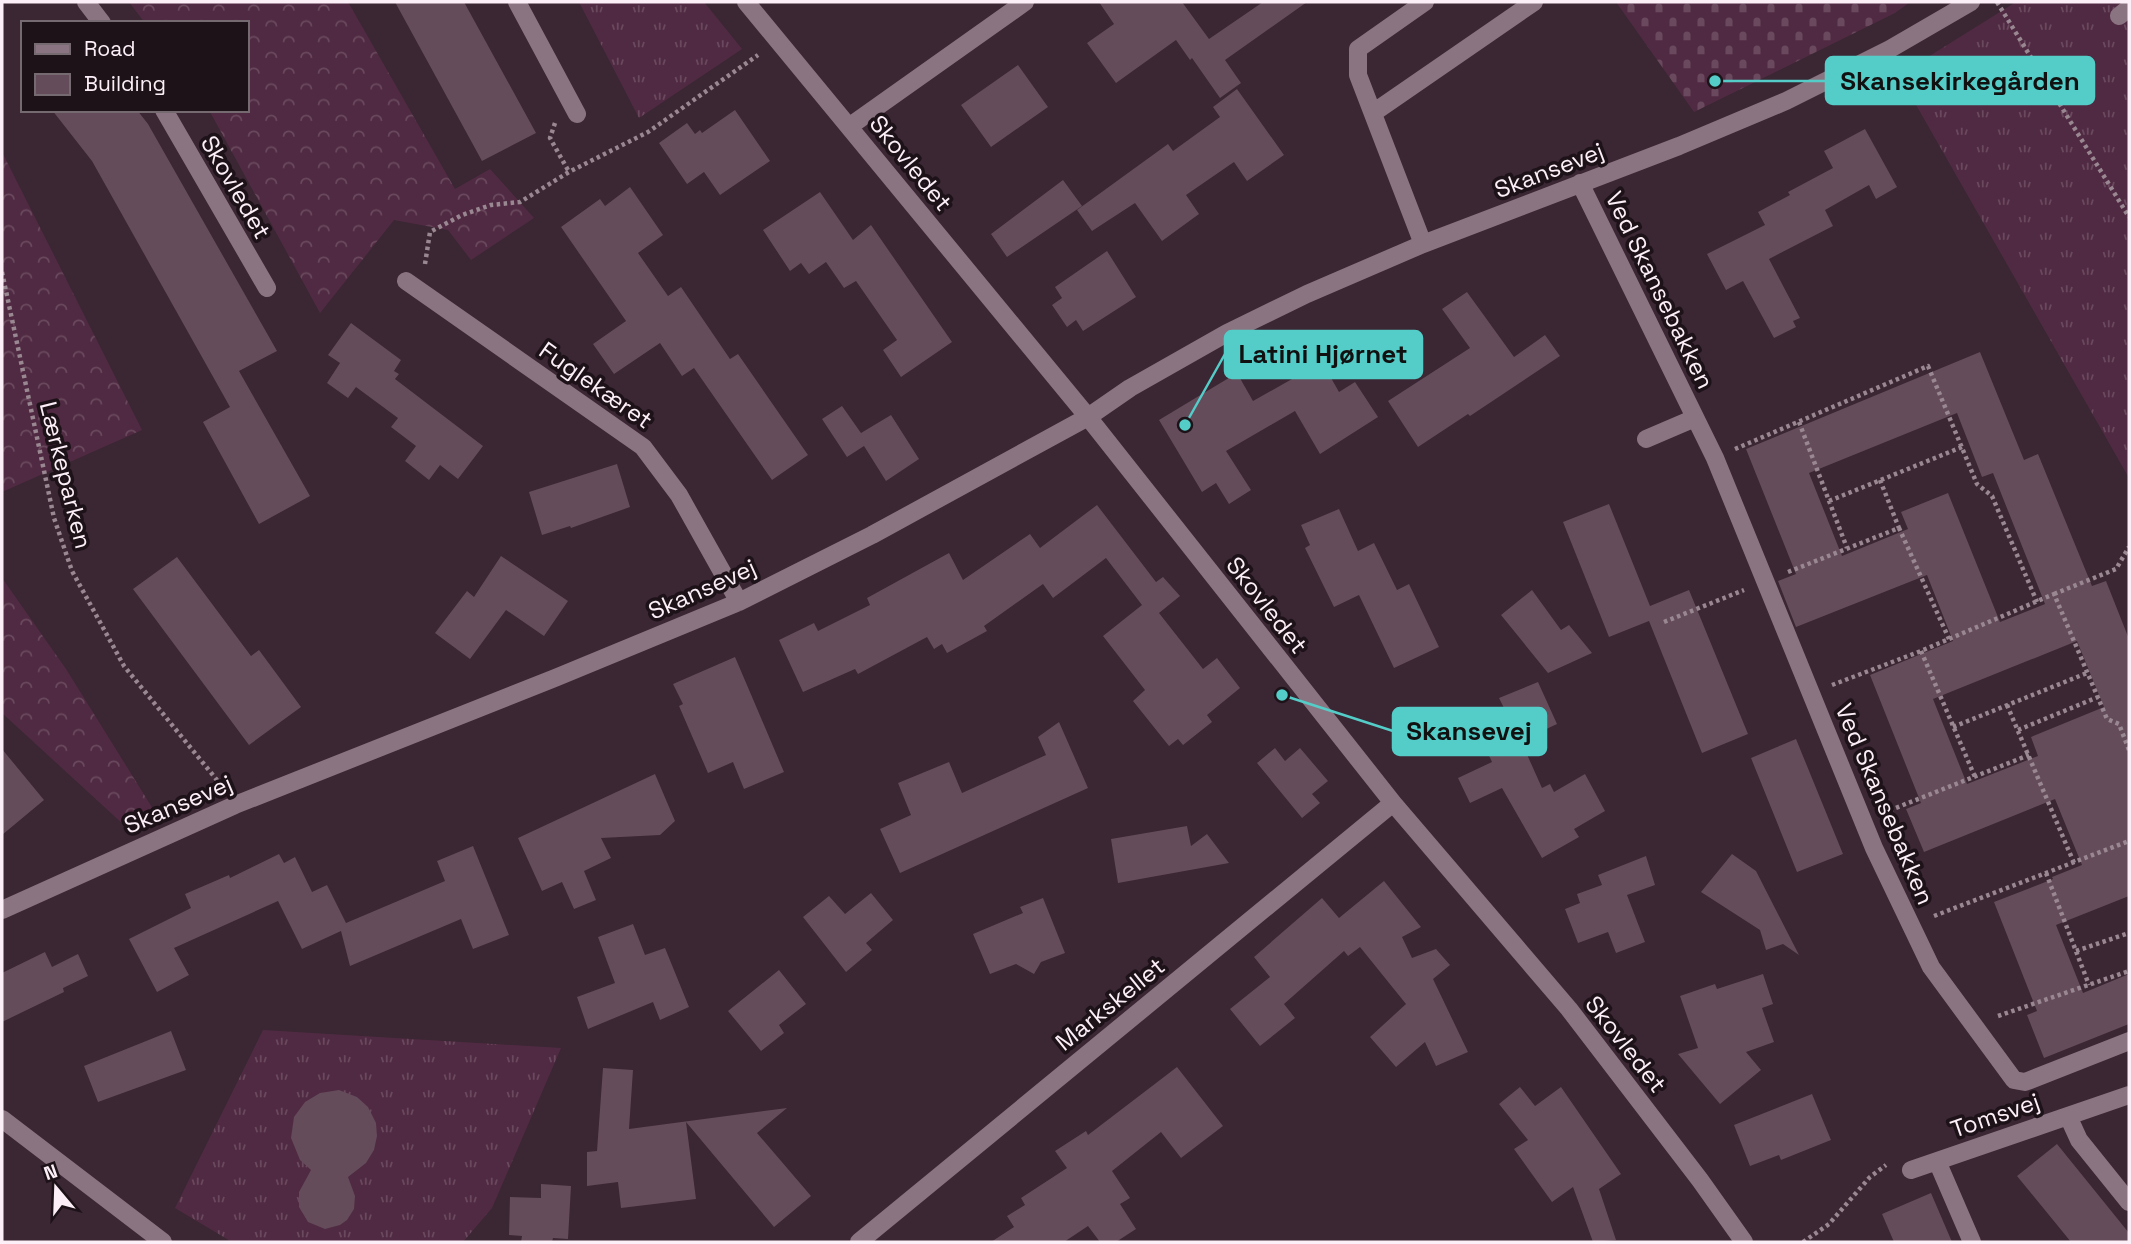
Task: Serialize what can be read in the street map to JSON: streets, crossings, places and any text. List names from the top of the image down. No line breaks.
{"streets":{"street":["Skovledet","Skansevej","Ved Skansebakken","Fuglekæret","Markskellet","Tomsvej"],"path":["Lærkeparken"]},"crossings":[["Skovledet","Skansevej"],["Skovledet","Markskellet"],["Skansevej","Ved Skansebakken"],["Skansevej","Fuglekæret"],["Skansevej","Lærkeparken"]],"places":["Skansekirkegården","Latini Hjørnet","Skansevej"],"legend":["Road","Building"],"north":"top"}
